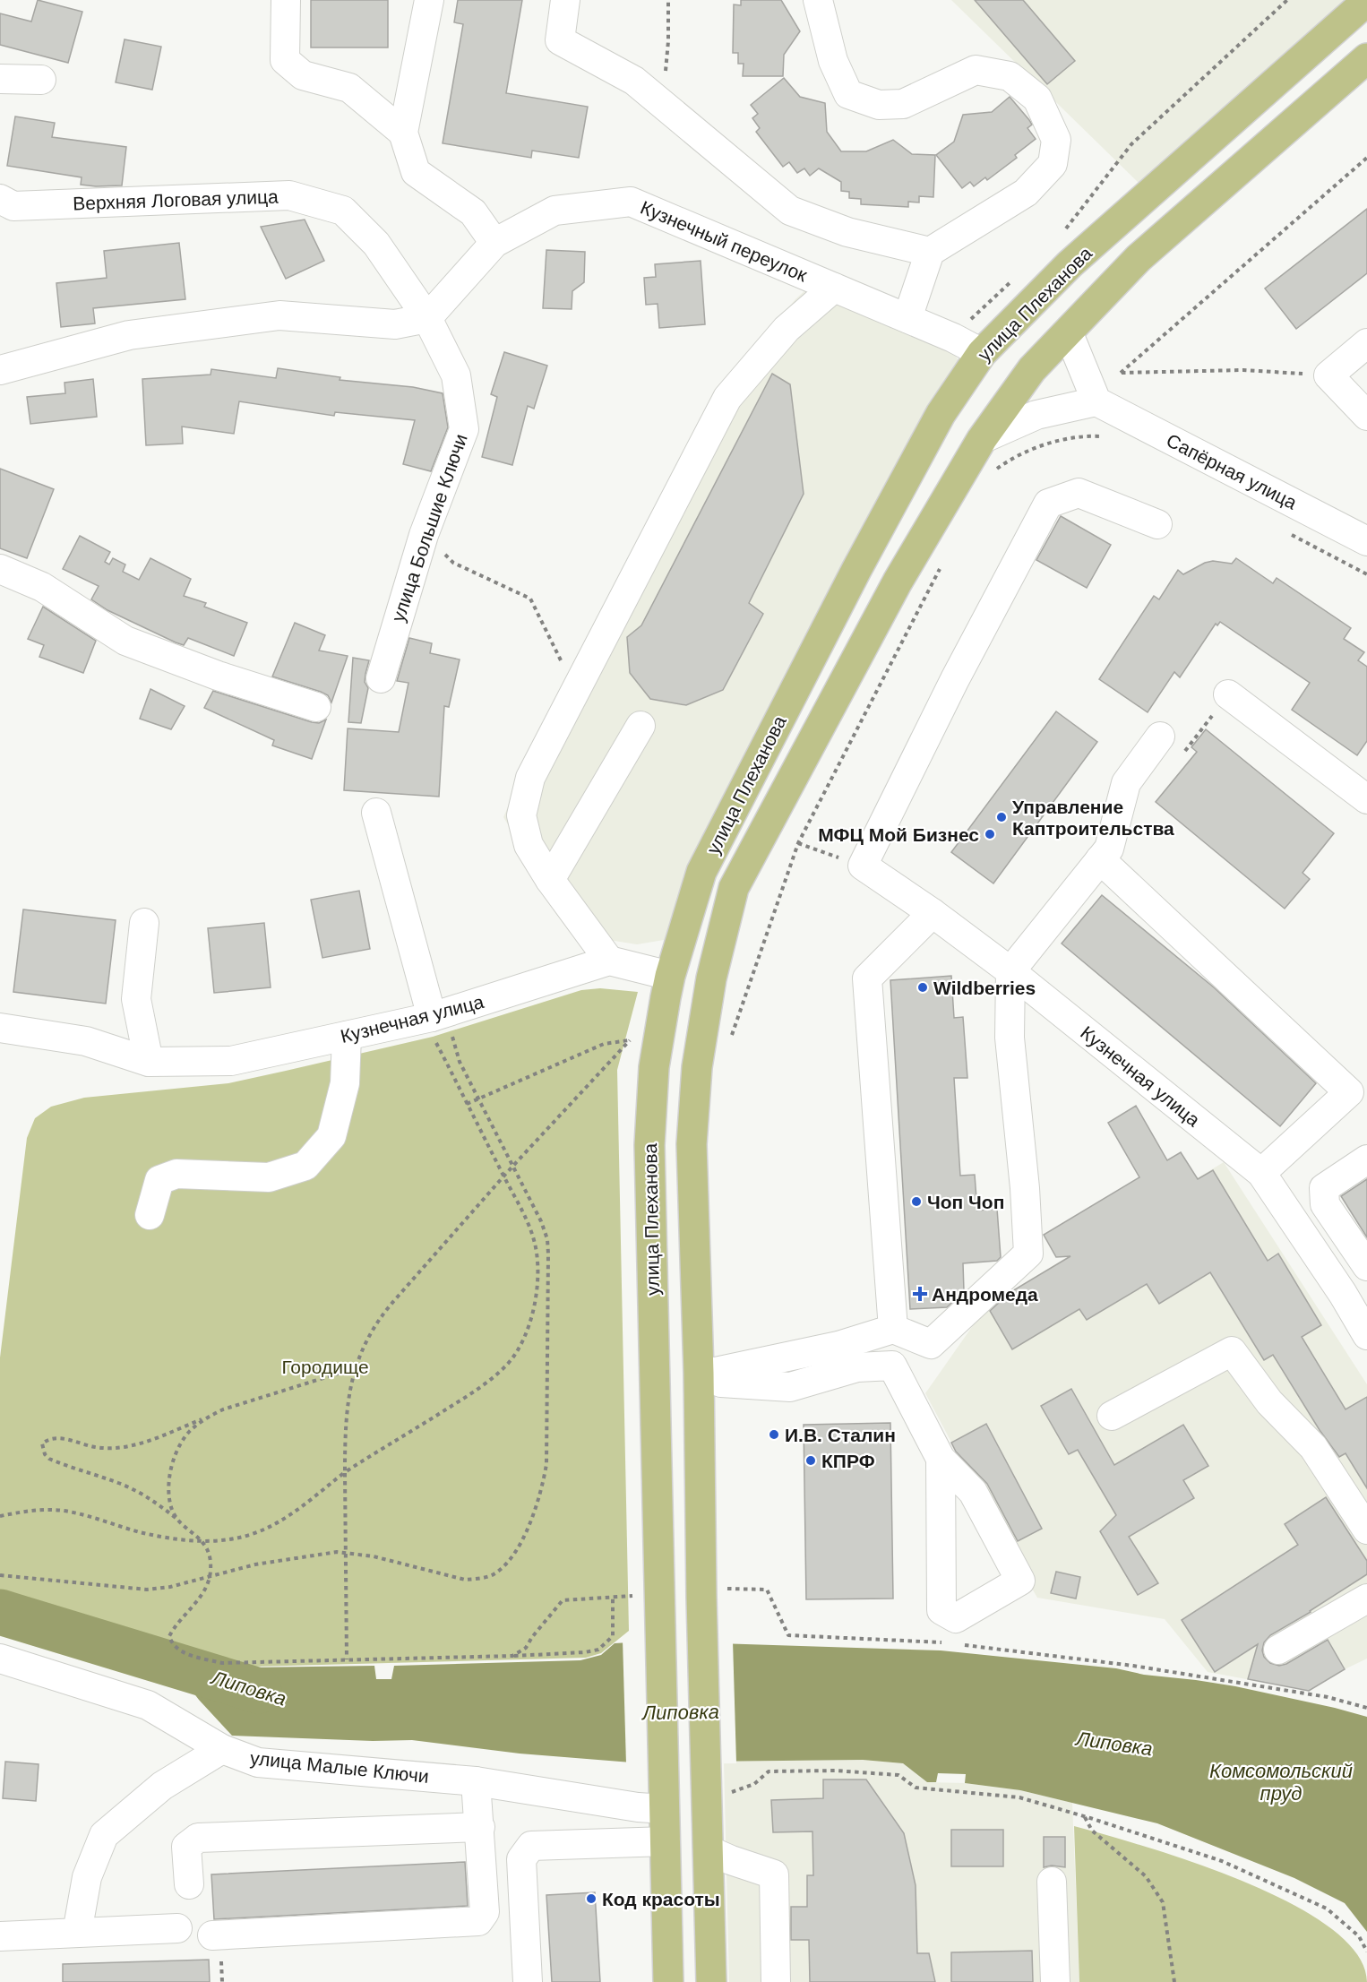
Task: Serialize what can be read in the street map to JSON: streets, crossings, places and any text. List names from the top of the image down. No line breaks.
{"streets":{"main road":["улица Плеханова"],"street":["Верхняя Логовая улица","Кузнечный переулок","Сапёрная улица","улица Большие Ключи","Кузнечная улица","улица Малые Ключи"]},"crossings":[["Верхняя Логовая улица","Кузнечный переулок"],["Верхняя Логовая улица","улица Большие Ключи"],["Кузнечный переулок","улица Плеханова"],["Кузнечный переулок","улица Большие Ключи"],["улица Плеханова","улица Малые Ключи"]],"water":["Липовка","Комсомольский пруд"],"parks":["Городище"],"places":{"other":["Управление Каптроительства","МФЦ Мой Бизнес","Wildberries","Чоп Чоп","И.В. Сталин","КПРФ","Код красоты"],"health":["Андромеда"]}}
